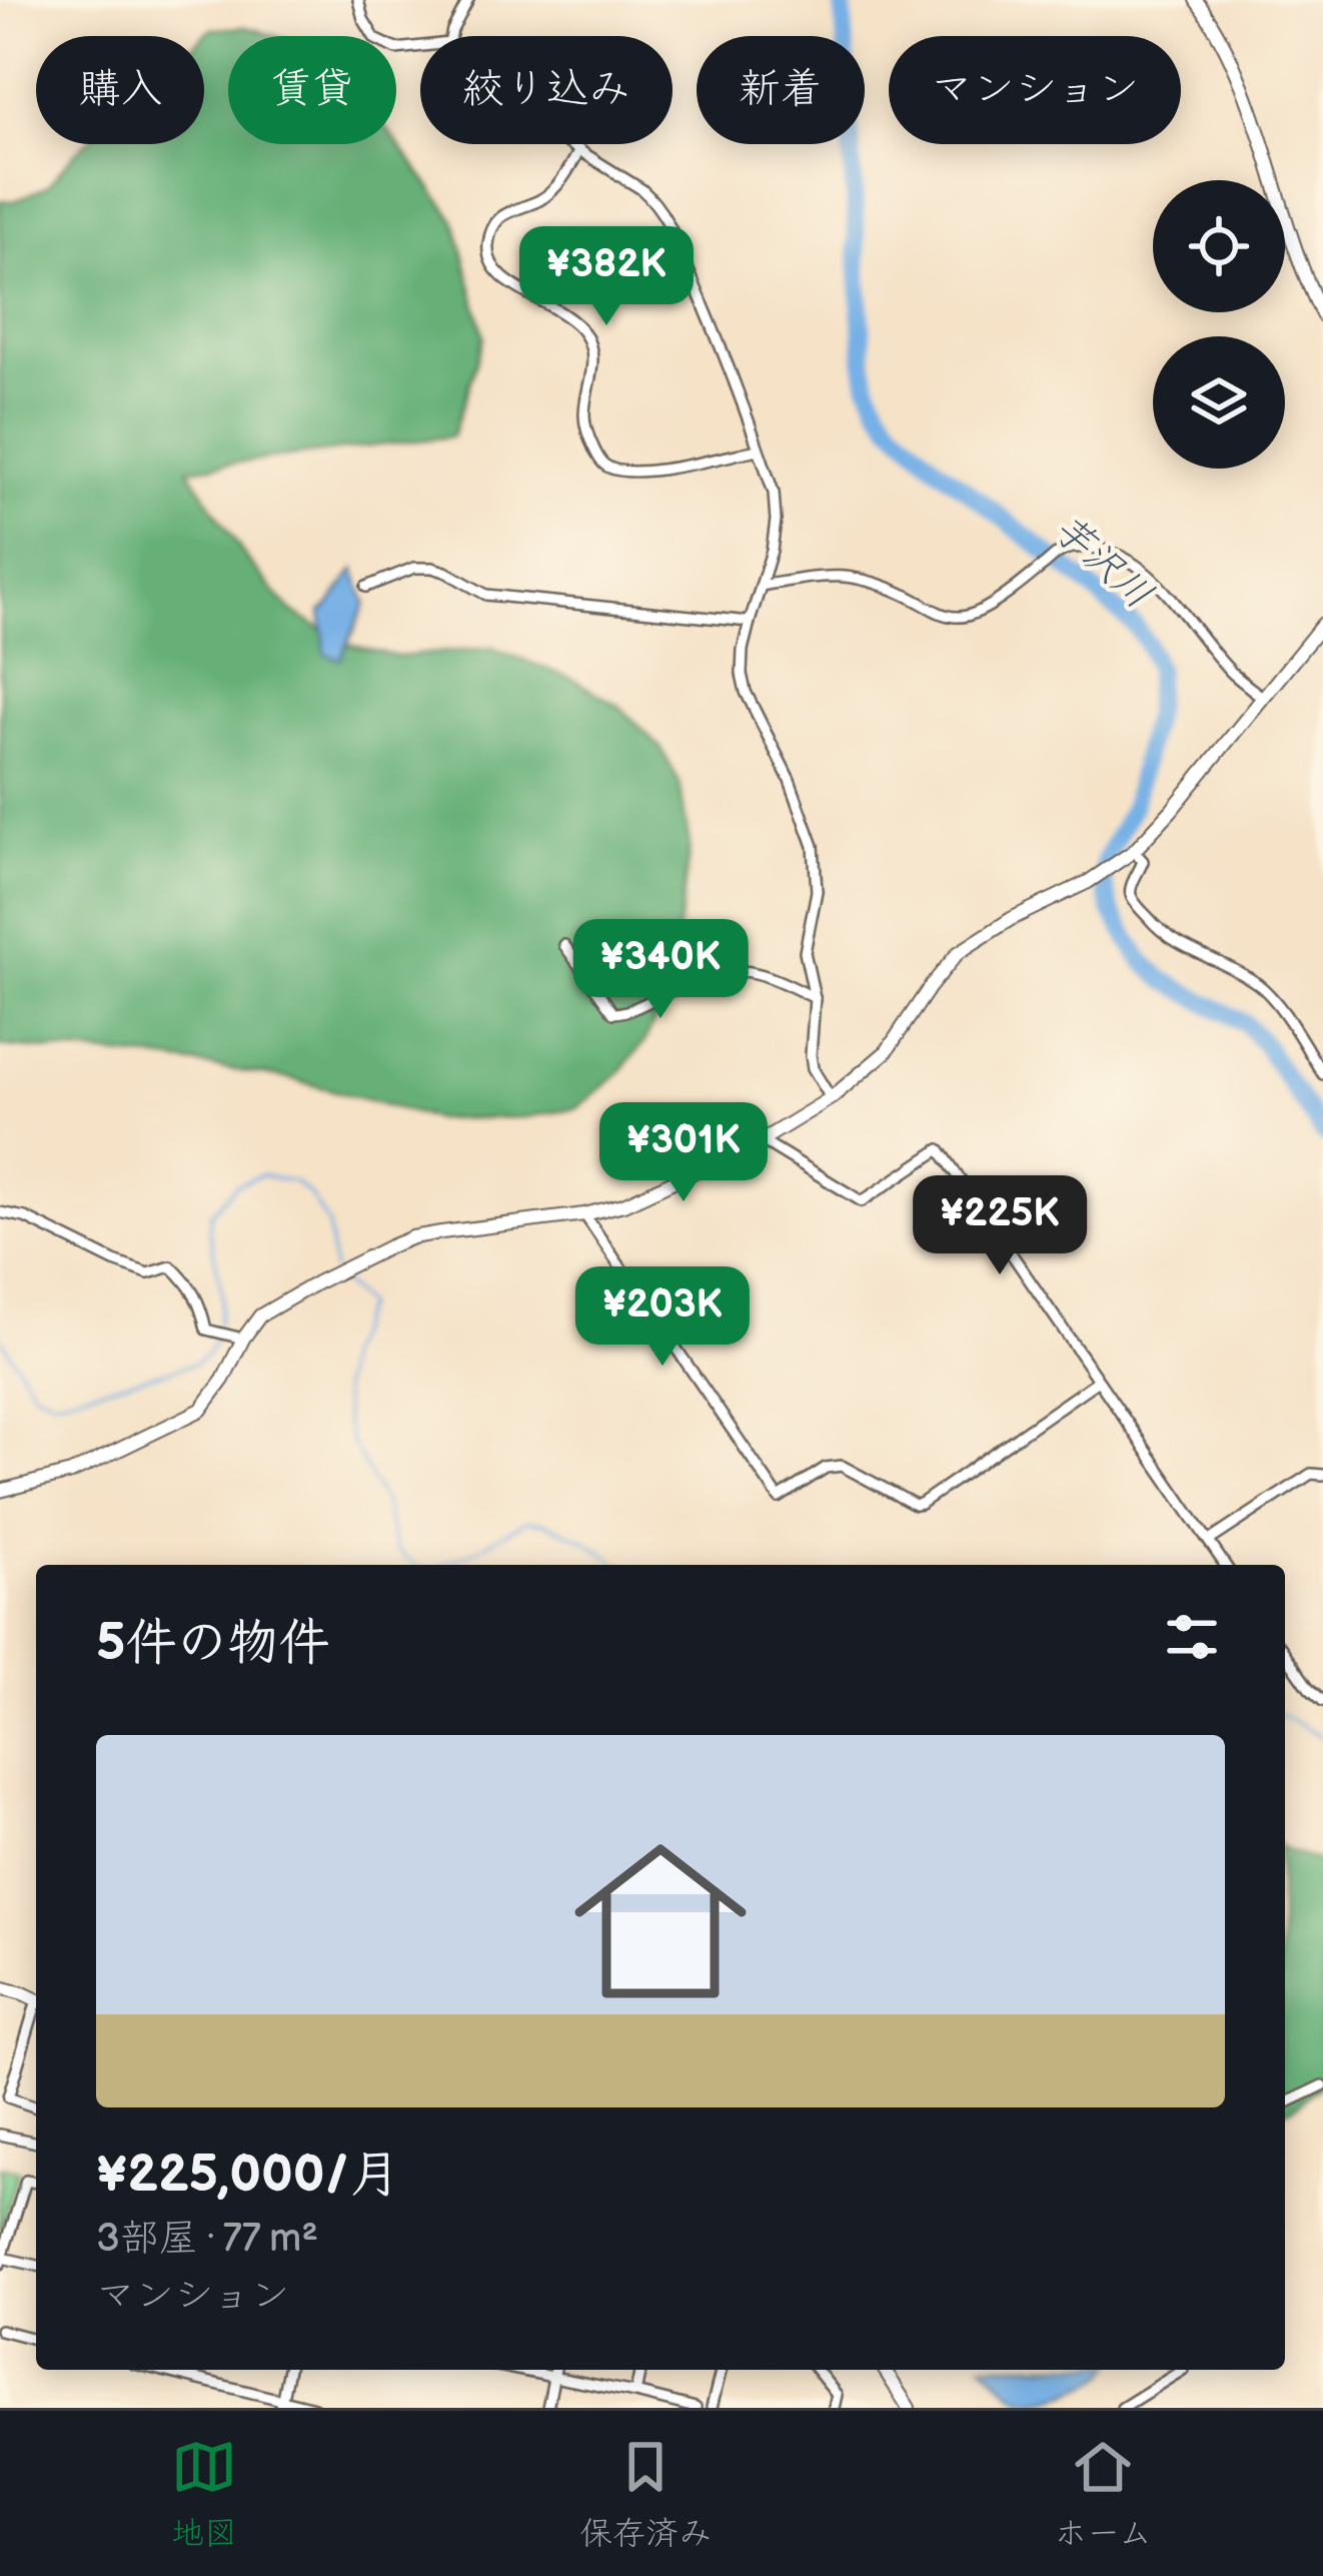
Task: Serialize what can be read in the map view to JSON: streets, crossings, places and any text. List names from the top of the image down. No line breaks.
{"water":["芋沢川"],"page":{"chip":["購入","賃貸","絞り込み","新着","マンション"],"price":["¥382K","¥340K","¥301K","¥225K","¥203K"],"heading":"5件の物件","list":[{"name":"¥225,000/月","note":"3部屋 · 77 m² · マンション"}],"tabs":["地図","保存済み","ホーム"]}}
